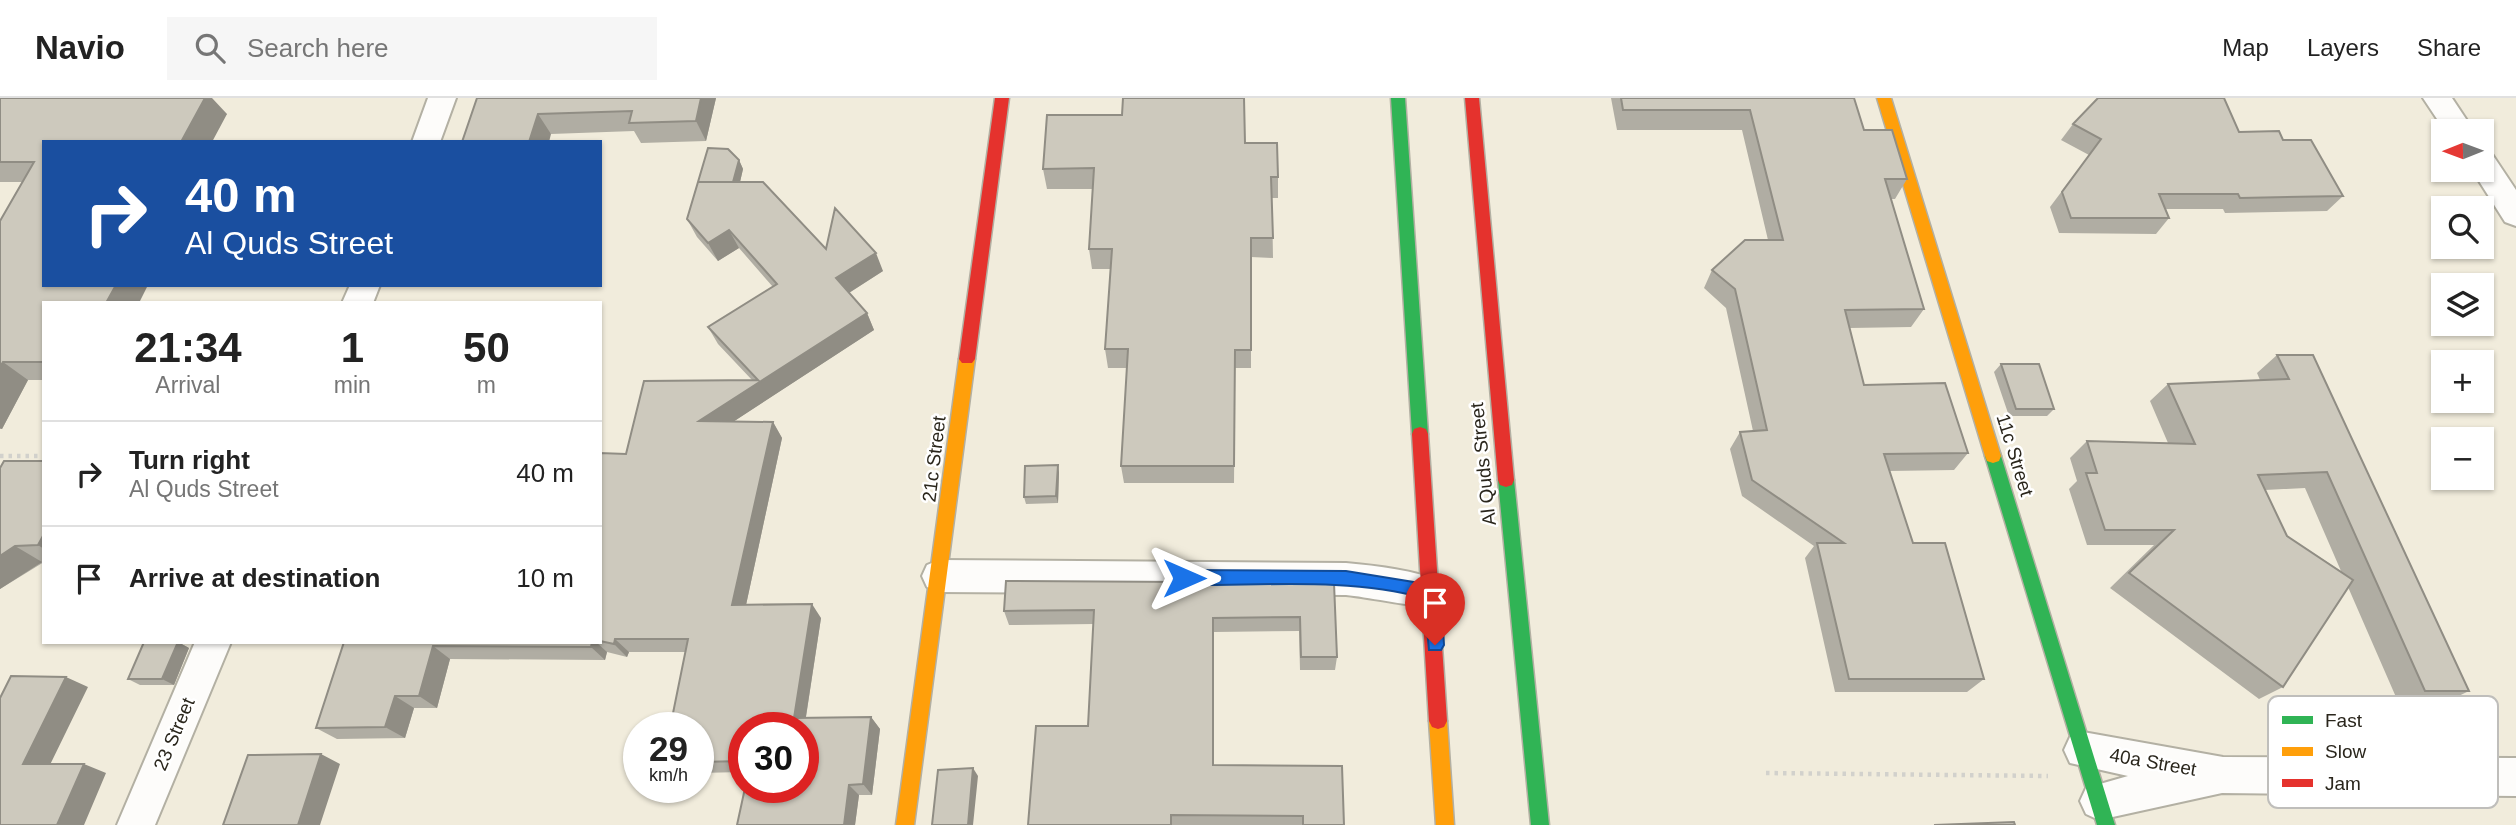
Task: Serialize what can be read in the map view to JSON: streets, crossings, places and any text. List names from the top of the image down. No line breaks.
{"streets":{"main road":["11c Street","21c Street","Al Quds Street"],"street":["23 Street","40a Street"]},"crossings":[["11c Street","40a Street"]],"legend":["Fast","Slow","Jam"],"north":"left","page":{"header":"Navio","search":"Search here","nav":["Map","Layers","Share"],"map_buttons":["+","−"],"turn":["40 m","Al Quds Street"],"eta":["21:34","Arrival","1","min","50","m"],"list":[{"name":"Turn right","note":"Al Quds Street","value":"40 m"},{"name":"Arrive at destination","value":"10 m"}],"speed":"29 km/h","limit":"30"}}
